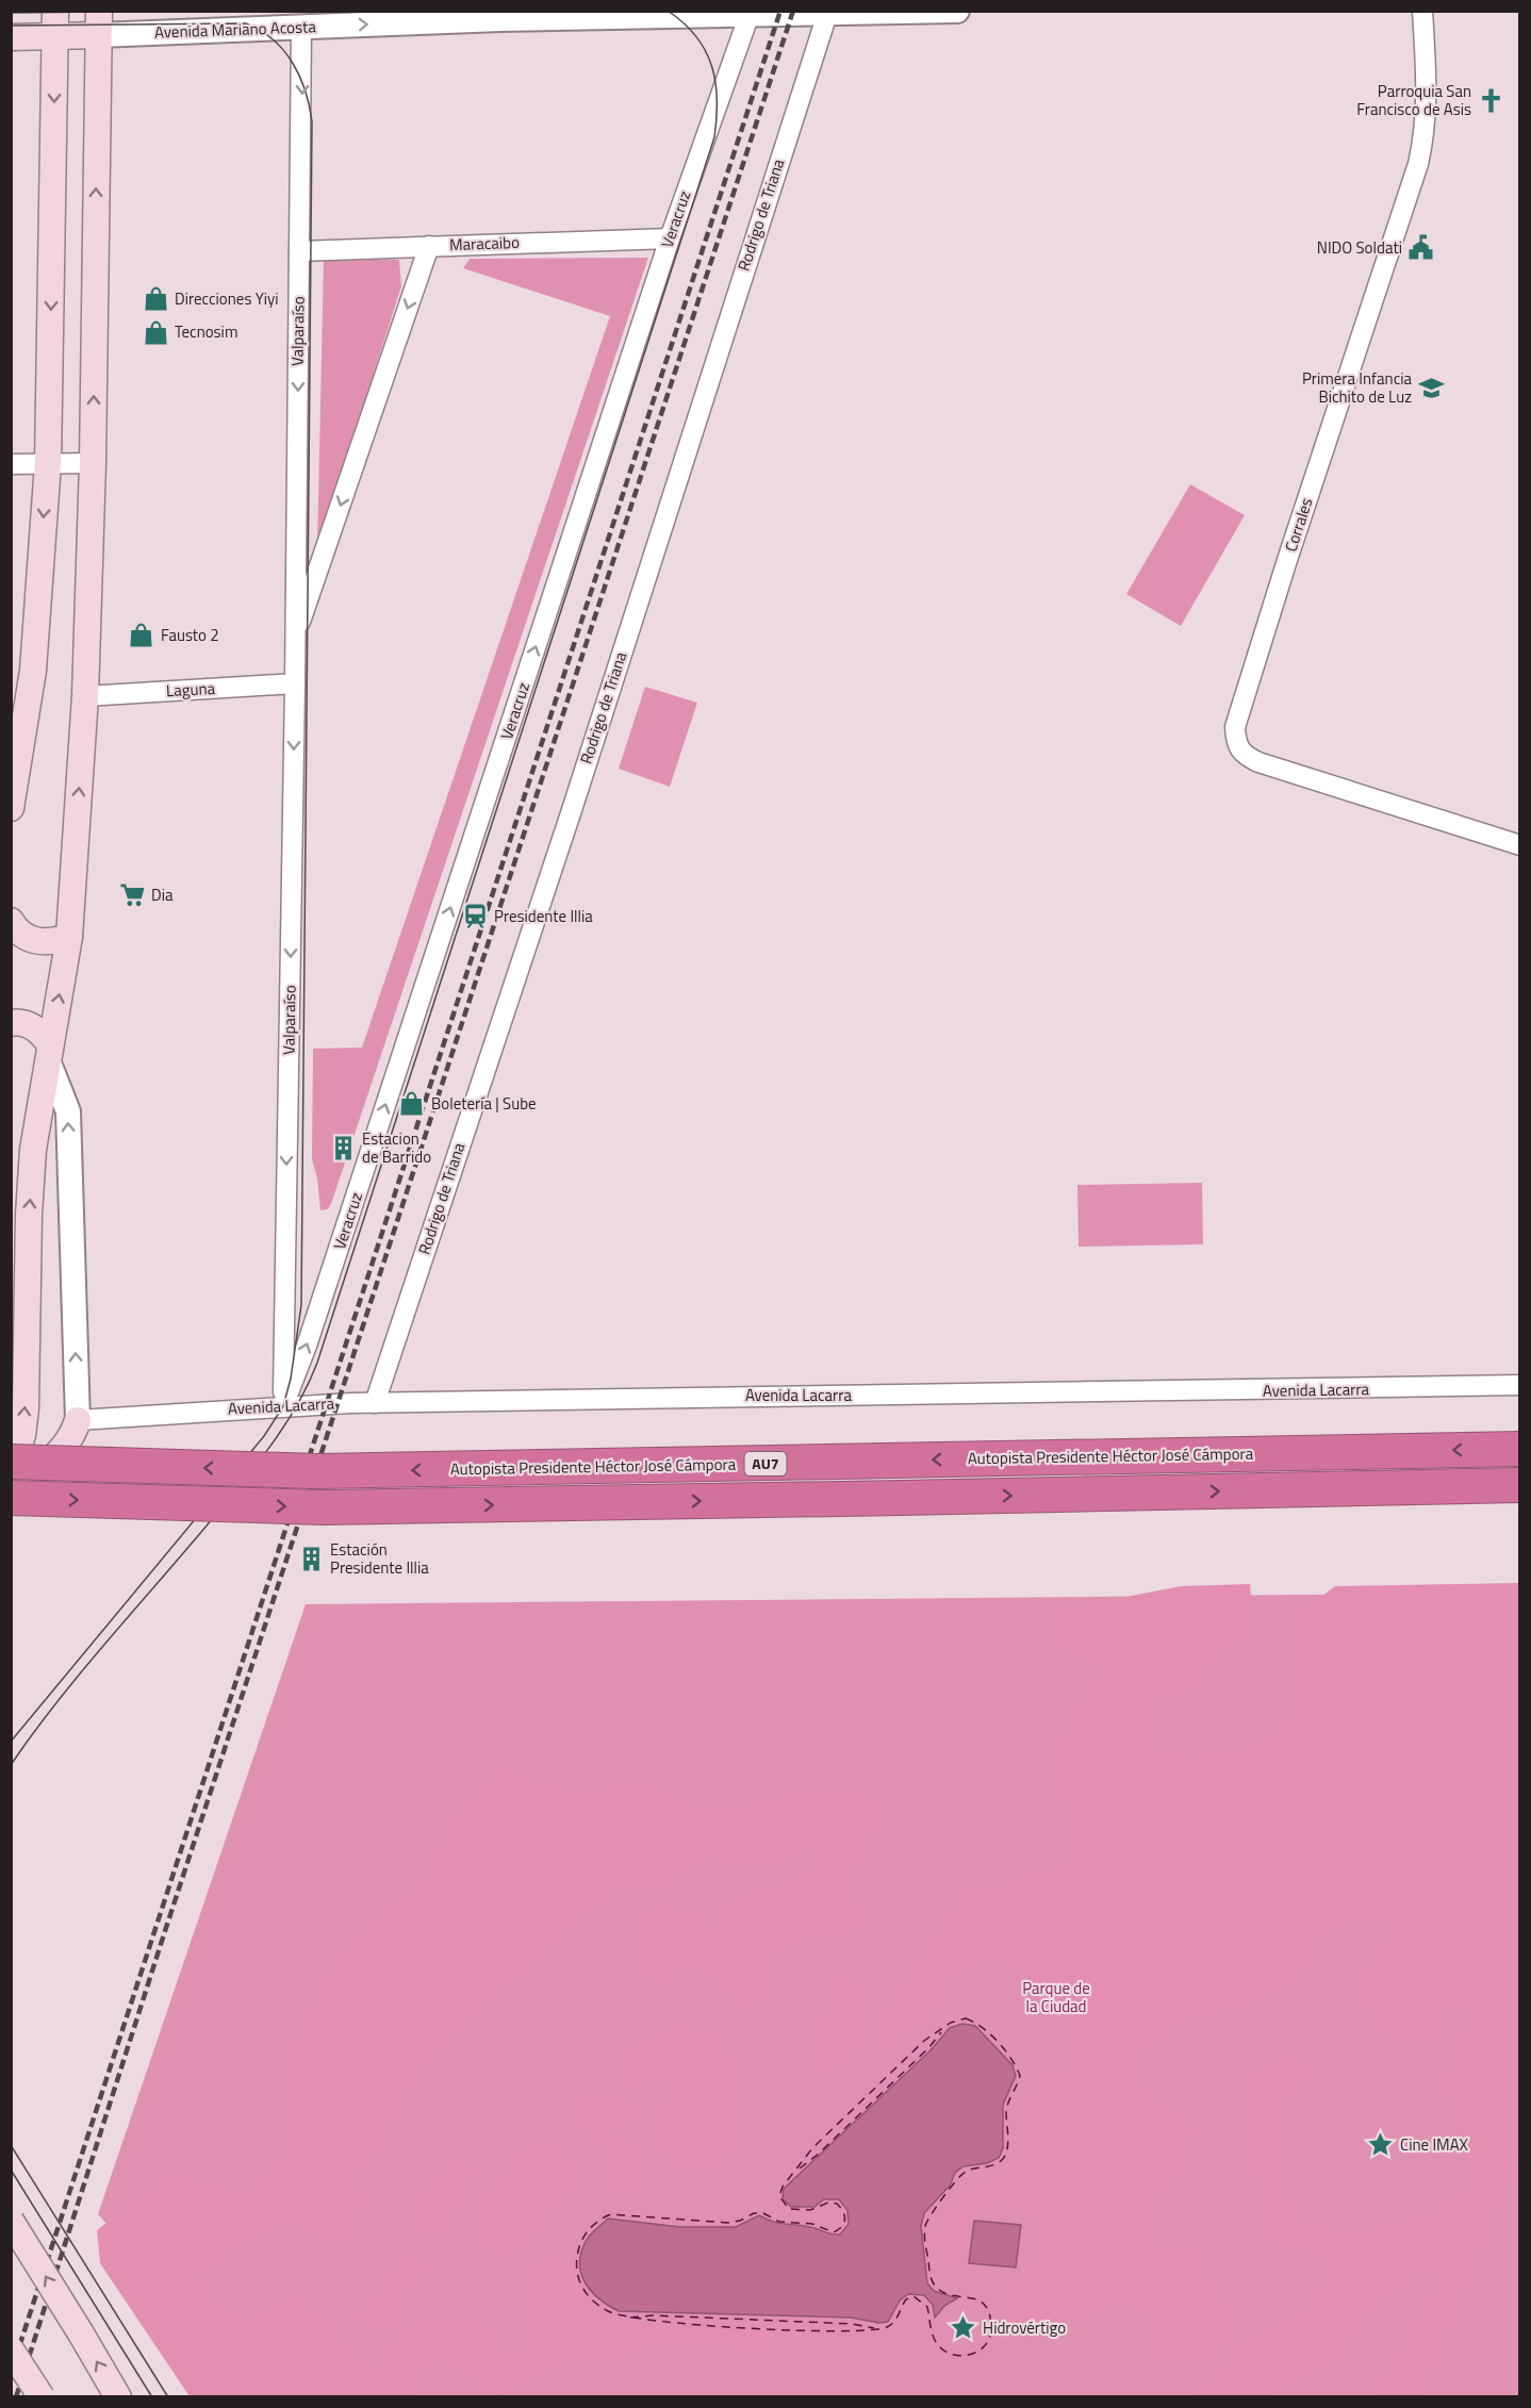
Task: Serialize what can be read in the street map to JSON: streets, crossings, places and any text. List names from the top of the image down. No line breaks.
{"streets":{"highway":["Autopista Presidente Héctor José Cámpora","AU7"],"main road":["Avenida Mariano Acosta"],"street":["Rodrigo de Triana","Veracruz","Maracaibo","Valparaíso","Corrales","Laguna","Avenida Lacarra"]},"crossings":[["Avenida Mariano Acosta","Rodrigo de Triana"],["Avenida Mariano Acosta","Veracruz"],["Avenida Mariano Acosta","Valparaíso"],["Rodrigo de Triana","Avenida Lacarra"],["Veracruz","Maracaibo"],["Veracruz","Valparaíso"],["Veracruz","Avenida Lacarra"],["Maracaibo","Valparaíso"],["Valparaíso","Laguna"],["Valparaíso","Avenida Lacarra"]],"one_way":["Veracruz","Valparaíso"],"parks":["Parque de la Ciudad"],"places":{"church":["Parroquia San Francisco de Asis"],"public building":["NIDO Soldati"],"shop":["Direcciones Yiyi","Tecnosim","Fausto 2","Boletería | Sube"],"school or university":["Primera Infancia Bichito de Luz"],"supermarket":["Dia"],"station":["Presidente Illia"],"building":["Estacion de Barrido","Estación Presidente Illia"],"place":["Cine IMAX","Hidrovértigo"]}}
